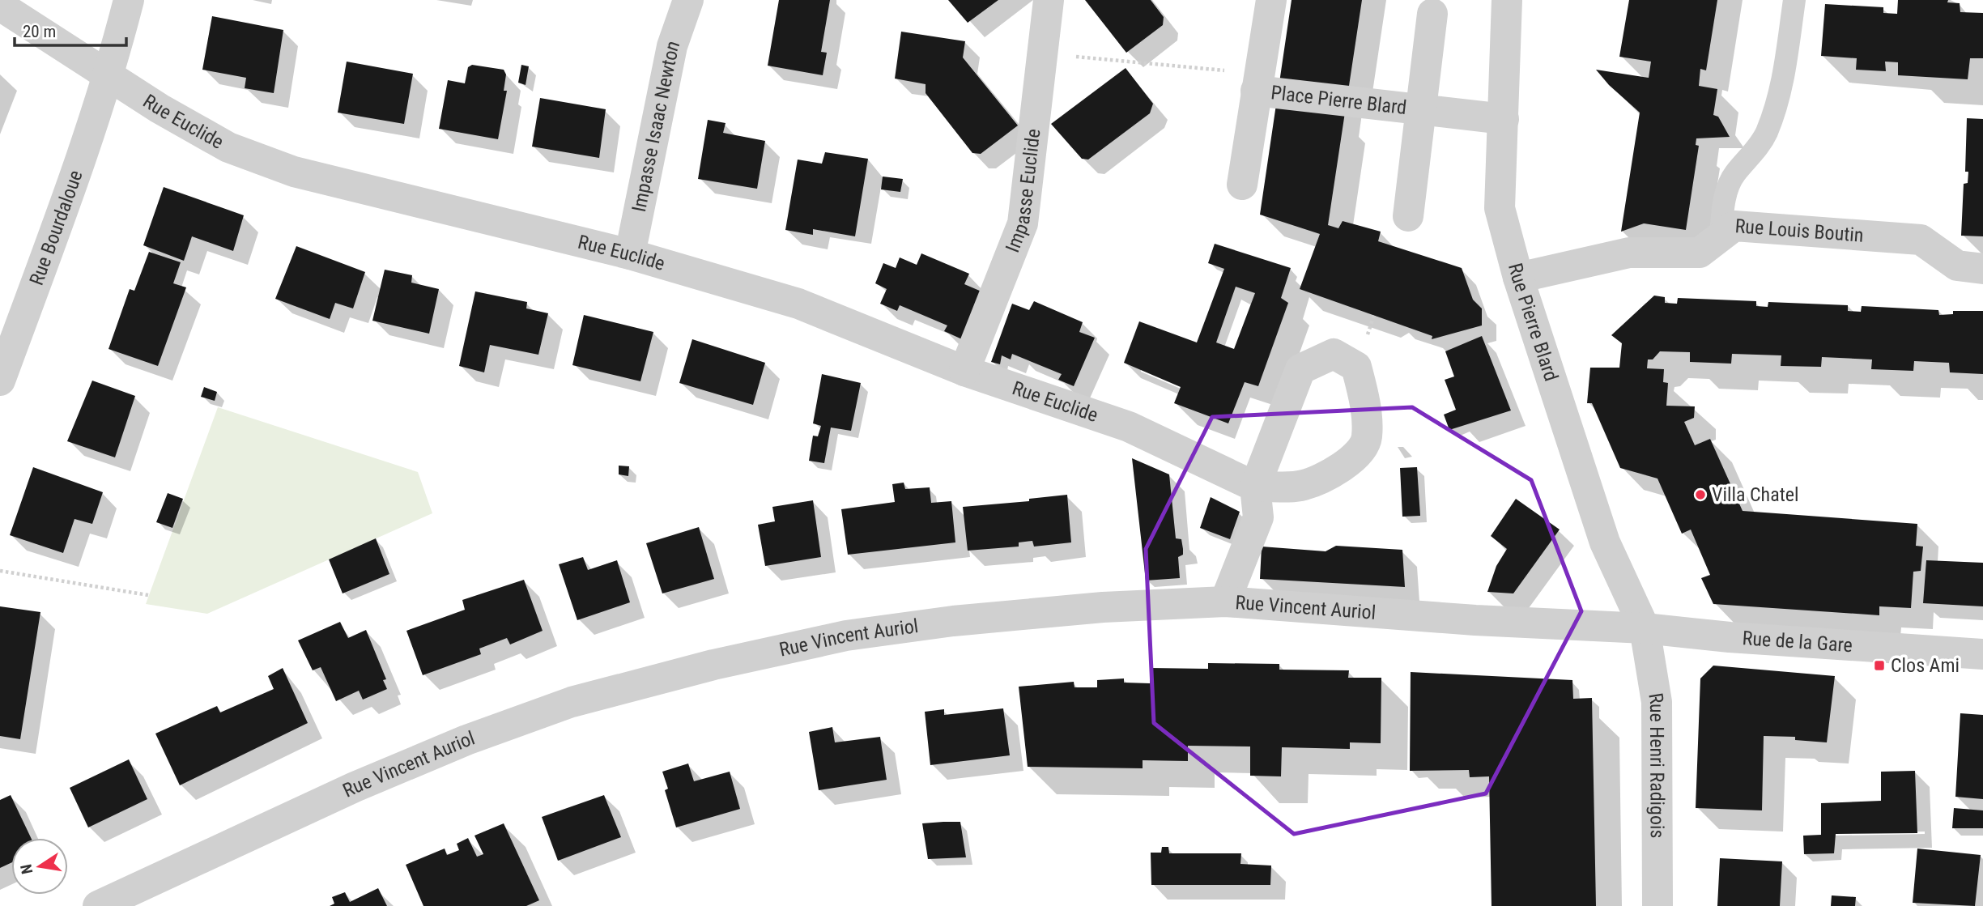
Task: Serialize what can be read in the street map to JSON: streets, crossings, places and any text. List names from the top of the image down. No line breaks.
{"streets":{"street":["Place Pierre Blard","Rue Euclide","Impasse Isaac Newton","Impasse Euclide","Rue Bourdaloue","Rue Louis Boutin","Rue Pierre Blard","Rue Vincent Auriol","Rue de la Gare","Rue Henri Radigois"]},"crossings":[["Place Pierre Blard","Rue Pierre Blard"],["Rue Euclide","Impasse Isaac Newton"],["Rue Euclide","Impasse Euclide"],["Rue Euclide","Rue Bourdaloue"],["Rue Euclide","Rue Vincent Auriol"],["Rue Louis Boutin","Rue Pierre Blard"],["Rue Pierre Blard","Rue Vincent Auriol"],["Rue Pierre Blard","Rue de la Gare"],["Rue Pierre Blard","Rue Henri Radigois"],["Rue Vincent Auriol","Rue de la Gare"],["Rue Vincent Auriol","Rue Henri Radigois"],["Rue de la Gare","Rue Henri Radigois"]],"places":{"other":["Villa Chatel"],"transit":["Clos Ami"]},"scale_bar":"20 m","north":"left"}
